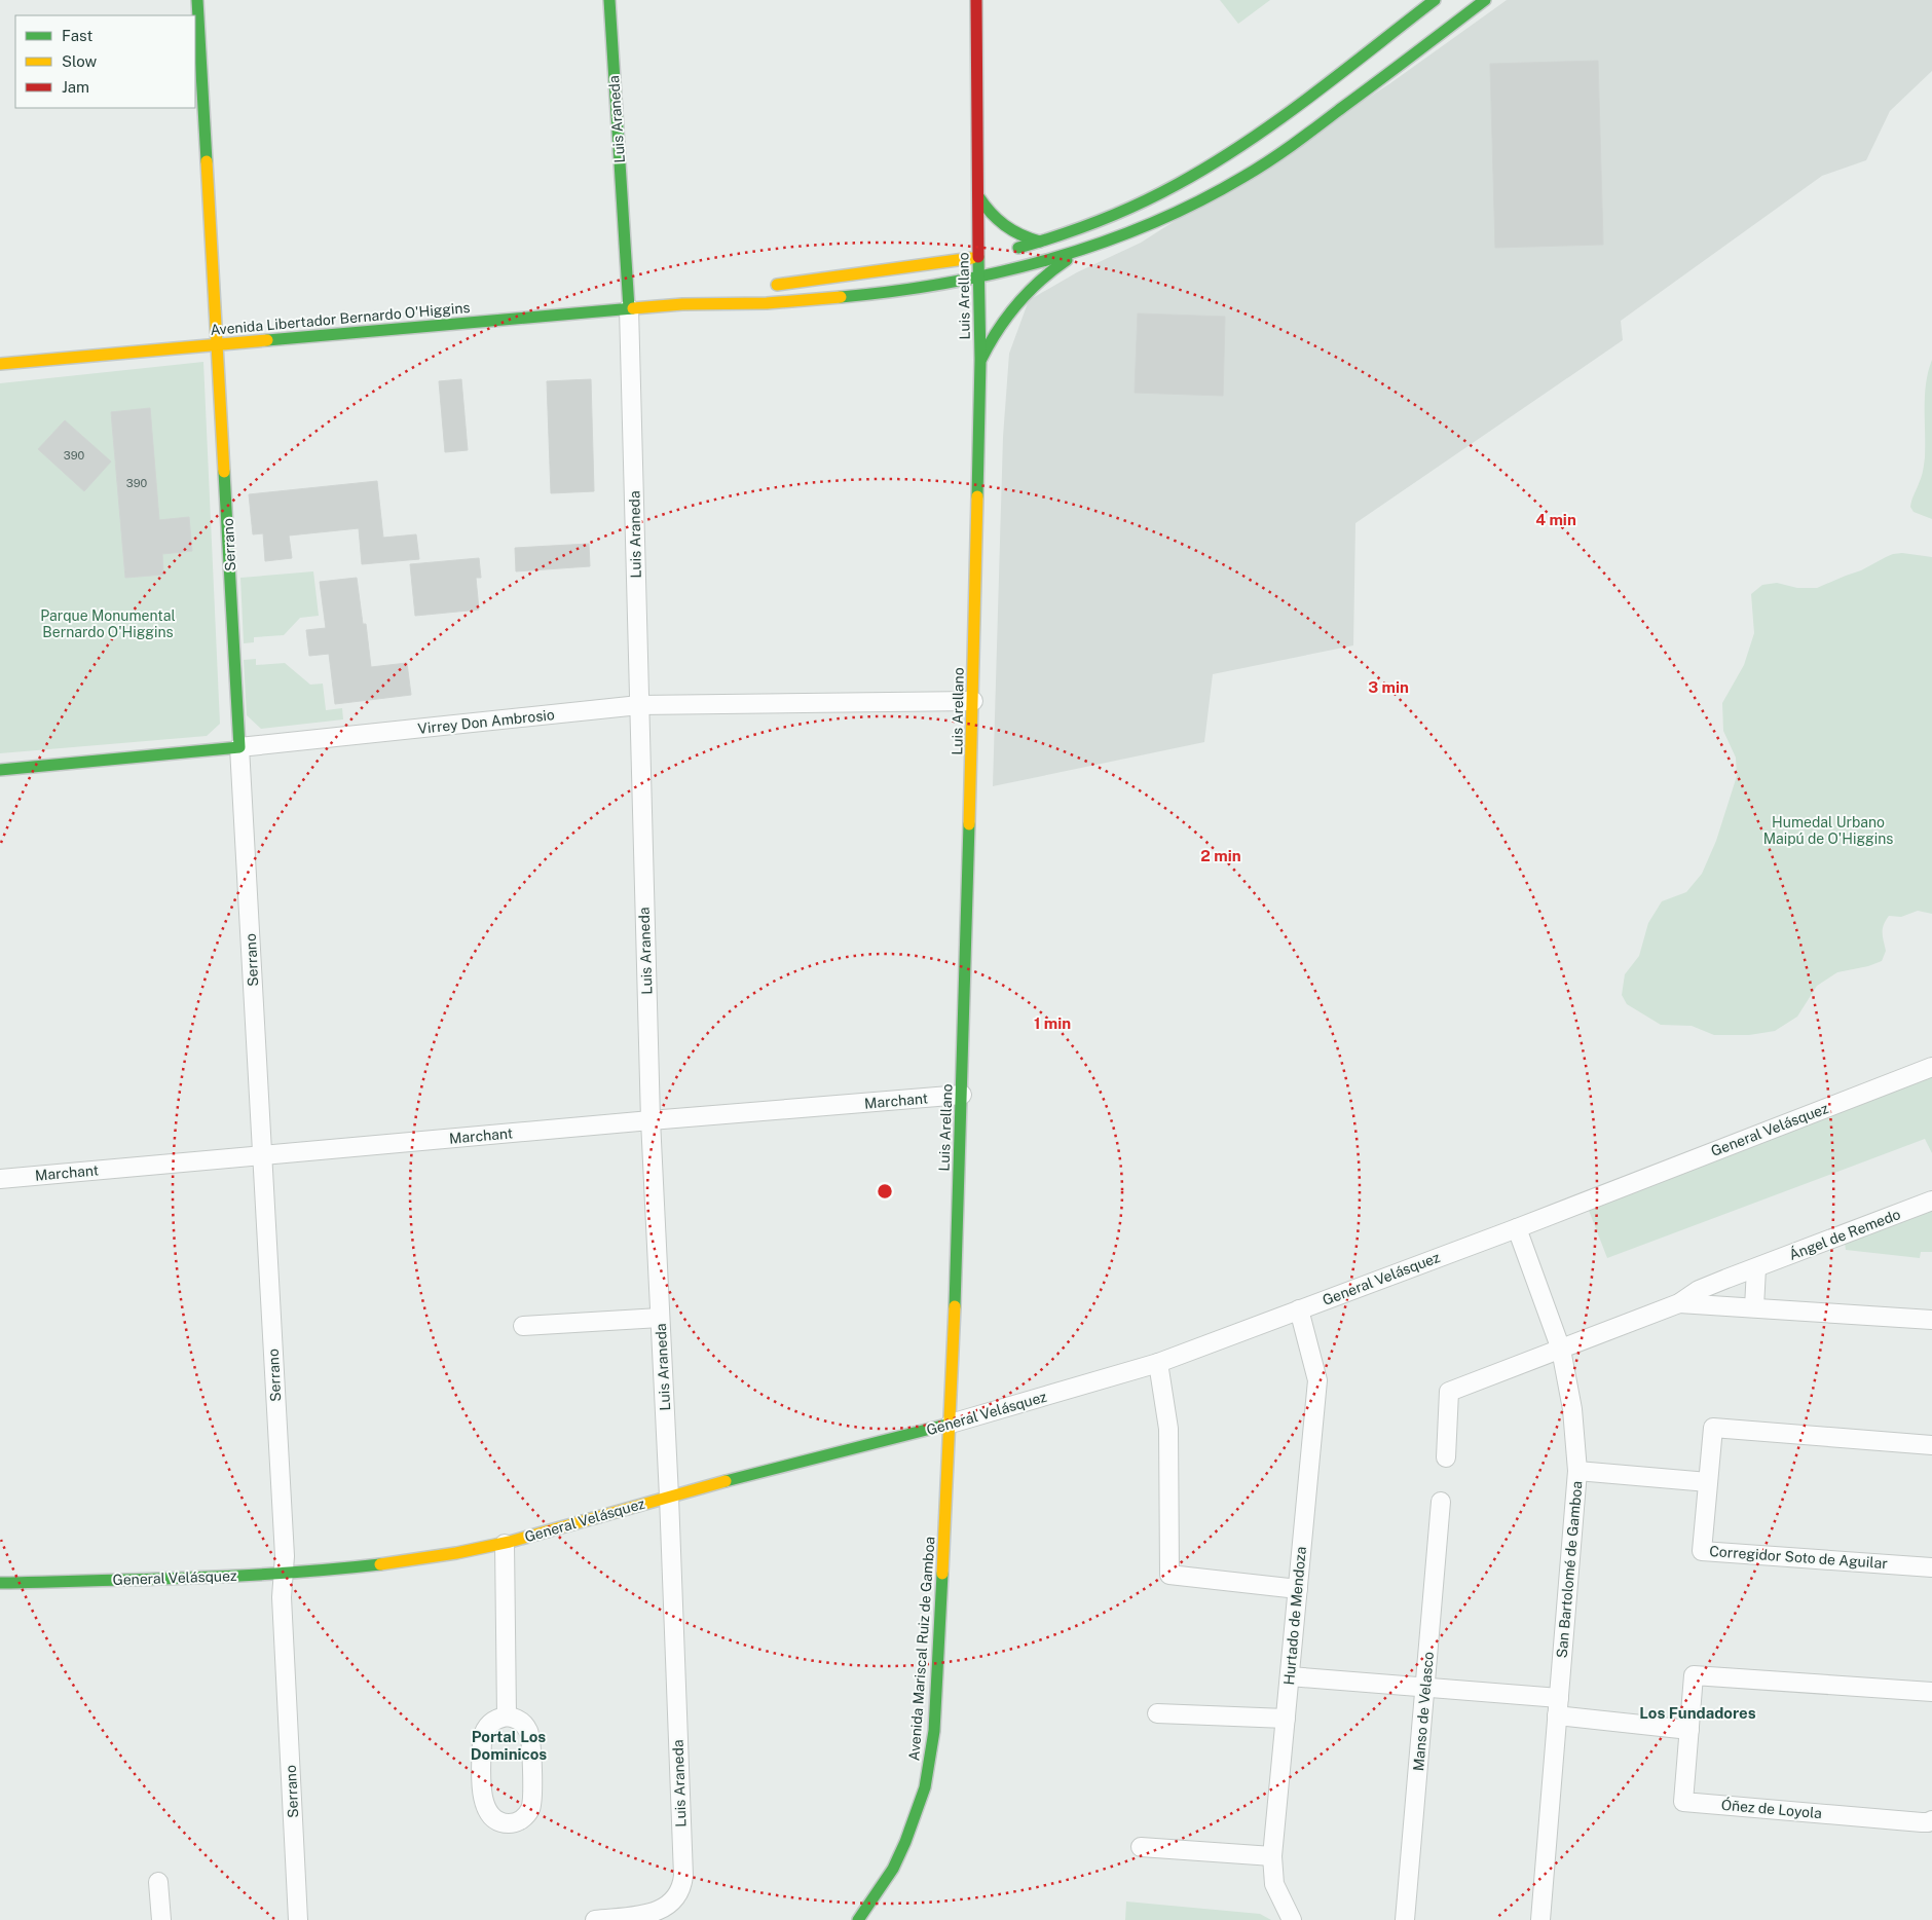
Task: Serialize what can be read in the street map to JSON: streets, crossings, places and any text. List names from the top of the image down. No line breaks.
{"streets":{"main road":["Luis Araneda","Luis Arellano","Avenida Libertador Bernardo O'Higgins","Serrano","Virrey Don Ambrosio","General Velásquez","Avenida Mariscal Ruiz de Gamboa"],"street":["Marchant","Ángel de Remedo","Corregidor Soto de Aguilar","San Bartolomé de Gamboa","Hurtado de Mendoza","Manso de Velasco","Óñez de Loyola"]},"crossings":[["Luis Araneda","Avenida Libertador Bernardo O'Higgins"],["Luis Araneda","Virrey Don Ambrosio"],["Luis Araneda","Marchant"],["Luis Araneda","General Velásquez"],["Luis Arellano","Avenida Libertador Bernardo O'Higgins"],["Luis Arellano","Virrey Don Ambrosio"],["Luis Arellano","Marchant"],["Luis Arellano","General Velásquez"],["Luis Arellano","Avenida Mariscal Ruiz de Gamboa"],["Avenida Libertador Bernardo O'Higgins","Serrano"],["Serrano","Virrey Don Ambrosio"],["Serrano","Marchant"],["Serrano","General Velásquez"],["General Velásquez","San Bartolomé de Gamboa"],["General Velásquez","Hurtado de Mendoza"],["General Velásquez","Avenida Mariscal Ruiz de Gamboa"],["Ángel de Remedo","San Bartolomé de Gamboa"]],"districts":["Los Fundadores","Portal Los Dominicos"],"parks":["Parque Monumental Bernardo O'Higgins","Humedal Urbano Maipú de O'Higgins"],"house_numbers":["390","390"],"legend":["Fast","Slow","Jam"],"rings":["4 min","3 min","2 min","1 min"]}
